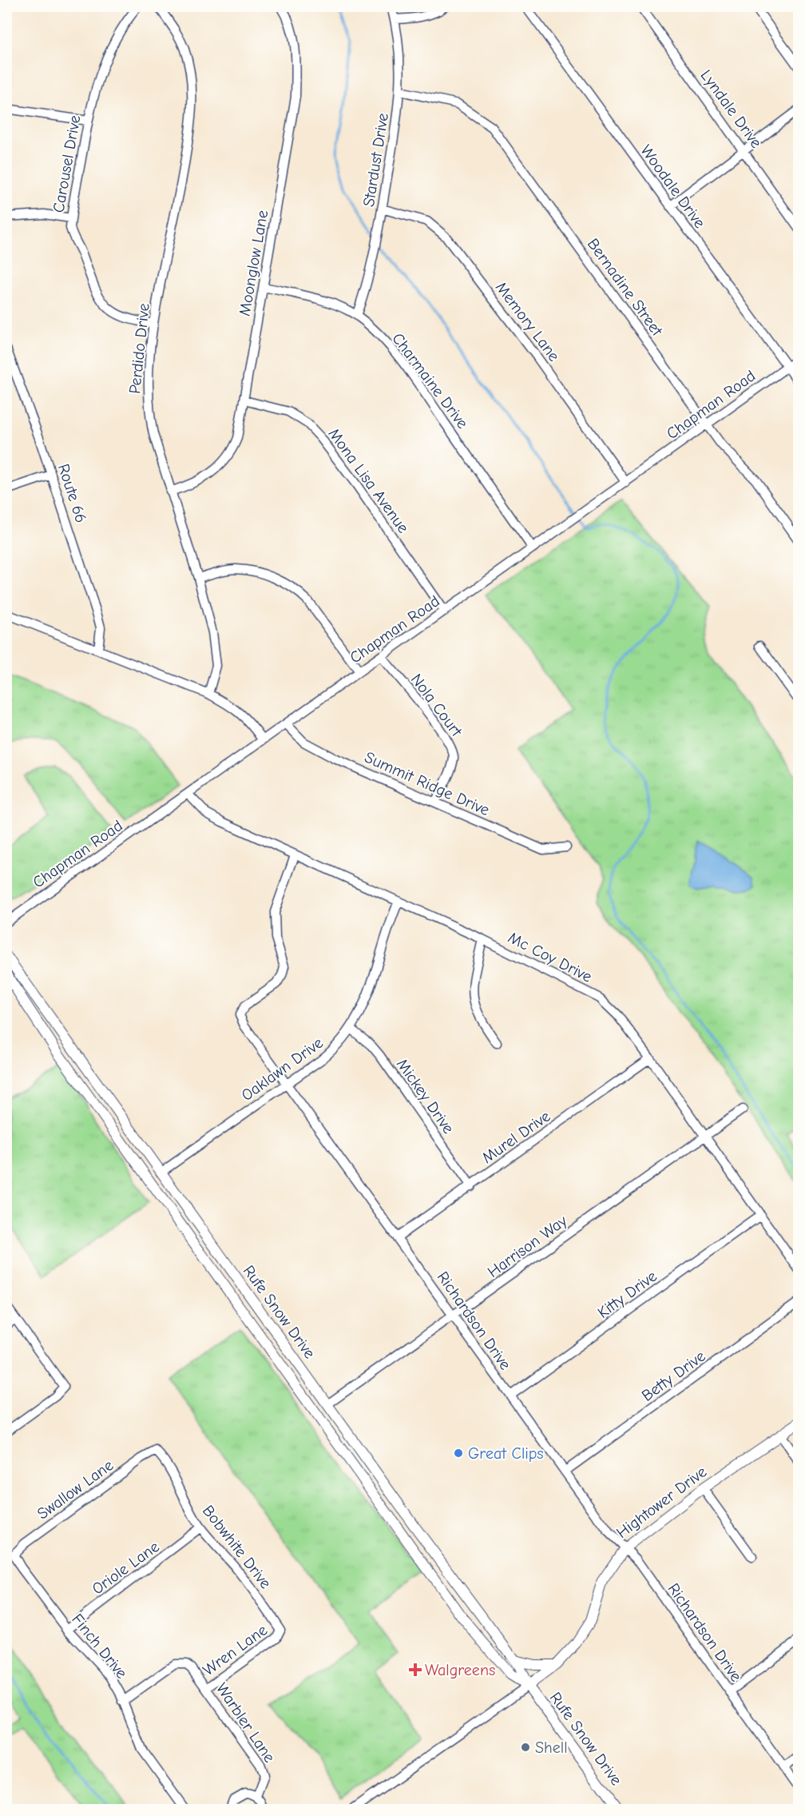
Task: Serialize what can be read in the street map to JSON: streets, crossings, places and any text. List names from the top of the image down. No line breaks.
{"streets":{"main road":["Rufe Snow Drive","Hightower Drive"],"street":["Lyndale Drive","Stardust Drive","Carousel Drive","Woodale Drive","Moonglow Lane","Bernadine Street","Memory Lane","Perdido Drive","Charmaine Drive","Chapman Road","Mona Lisa Avenue","Route 66","Nola Court","Summit Ridge Drive","Mc Coy Drive","Oaklawn Drive","Mickey Drive","Murel Drive","Harrison Way","Kitty Drive","Richardson Drive","Betty Drive","Swallow Lane","Bobwhite Drive","Oriole Lane","Finch Drive","Wren Lane","Warbler Lane"]},"crossings":[["Stardust Drive","Bernadine Street"],["Stardust Drive","Memory Lane"],["Stardust Drive","Charmaine Drive"],["Carousel Drive","Perdido Drive"],["Woodale Drive","Chapman Road"],["Moonglow Lane","Perdido Drive"],["Moonglow Lane","Charmaine Drive"],["Moonglow Lane","Mona Lisa Avenue"],["Bernadine Street","Chapman Road"],["Memory Lane","Chapman Road"],["Charmaine Drive","Chapman Road"],["Chapman Road","Mona Lisa Avenue"],["Chapman Road","Nola Court"],["Chapman Road","Summit Ridge Drive"],["Chapman Road","Mc Coy Drive"],["Nola Court","Summit Ridge Drive"],["Mc Coy Drive","Oaklawn Drive"],["Mc Coy Drive","Murel Drive"],["Mc Coy Drive","Harrison Way"],["Mc Coy Drive","Kitty Drive"],["Mc Coy Drive","Richardson Drive"],["Oaklawn Drive","Mickey Drive"],["Oaklawn Drive","Rufe Snow Drive"],["Oaklawn Drive","Richardson Drive"],["Mickey Drive","Murel Drive"],["Murel Drive","Richardson Drive"],["Harrison Way","Rufe Snow Drive"],["Harrison Way","Richardson Drive"],["Kitty Drive","Richardson Drive"],["Rufe Snow Drive","Hightower Drive"],["Richardson Drive","Betty Drive"],["Richardson Drive","Hightower Drive"],["Swallow Lane","Bobwhite Drive"],["Swallow Lane","Finch Drive"],["Bobwhite Drive","Oriole Lane"],["Bobwhite Drive","Wren Lane"],["Oriole Lane","Finch Drive"],["Finch Drive","Wren Lane"],["Wren Lane","Warbler Lane"]],"places":{"other":["Great Clips","Shell"],"health":["Walgreens"]}}
